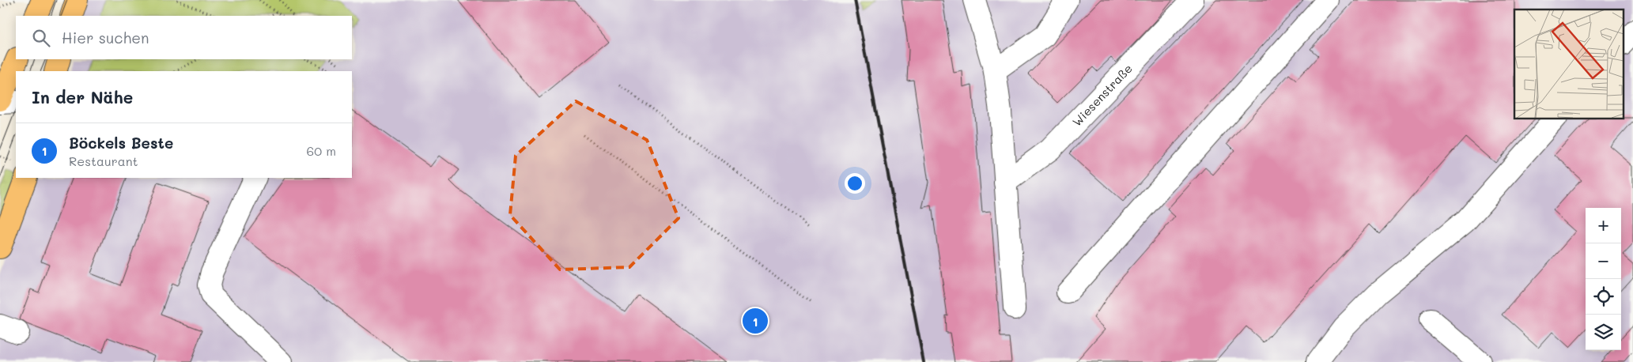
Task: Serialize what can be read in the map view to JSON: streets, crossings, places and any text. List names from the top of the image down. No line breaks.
{"streets":{"street":["Wiesenstraße"]},"page":{"search":"Hier suchen","heading":"In der Nähe","list":[{"mark":"1","name":"Böckels Beste","note":"Restaurant","value":"60 m"}],"map_buttons":["+","−"],"pins":"1"}}
